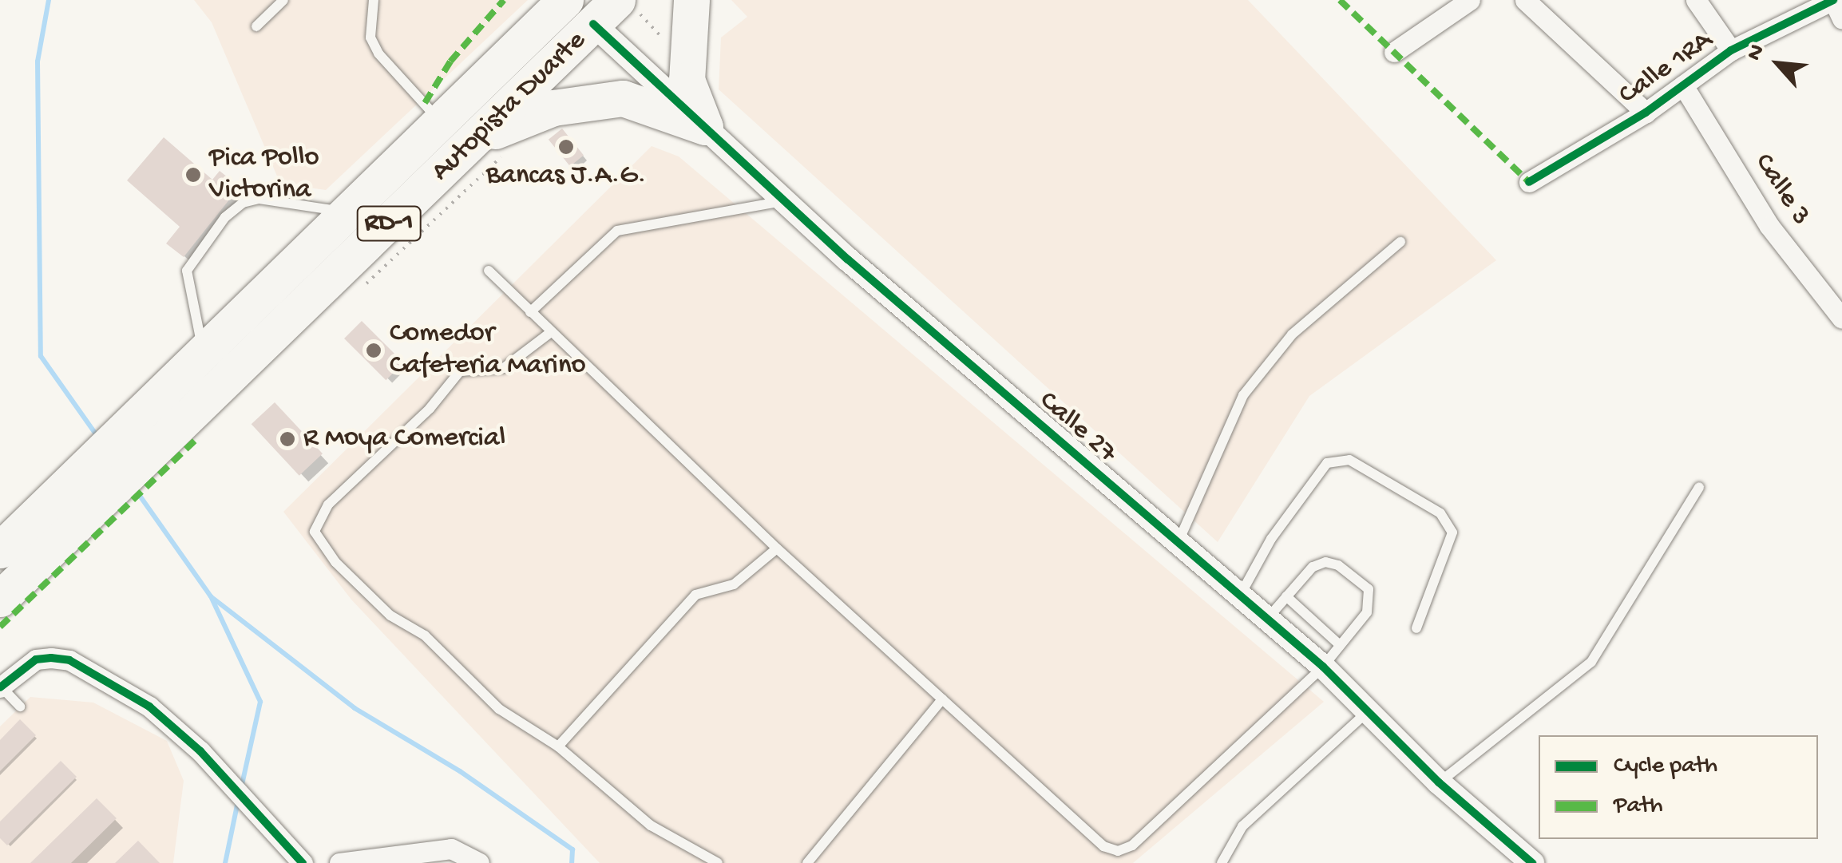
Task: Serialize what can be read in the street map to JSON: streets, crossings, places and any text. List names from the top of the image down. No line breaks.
{"streets":{"highway":["Autopista Duarte","RD-1"],"street":["Calle 1RA","Calle 3","Calle 27"]},"crossings":[["Calle 1RA","Calle 3"],["Autopista Duarte","Calle 27"]],"places":["Bancas J.A.G.","Pica Pollo Victorina","Comedor Cafeteria Marino","R Moya Comercial"],"legend":["Cycle path","Path"],"north":"top left"}
